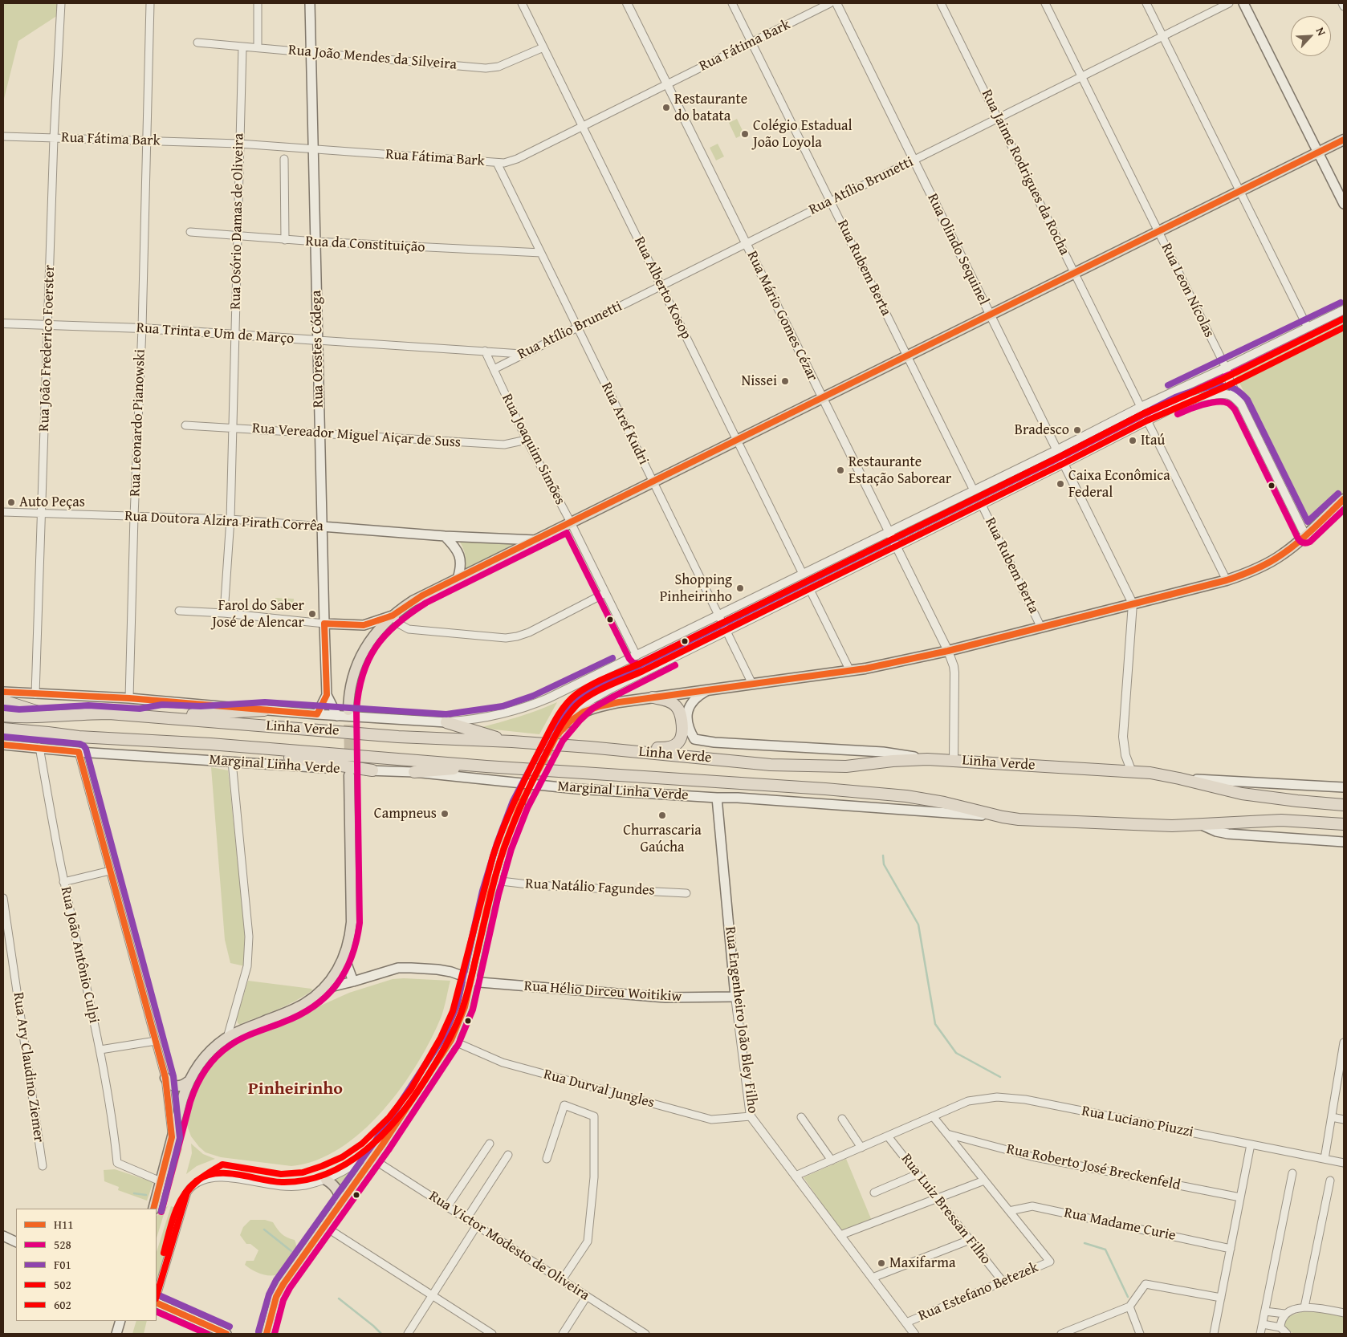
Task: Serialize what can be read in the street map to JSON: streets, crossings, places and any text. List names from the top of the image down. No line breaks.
{"streets":{"highway":["Linha Verde"],"main road":["Rua Orestes Códega","Rua Doutora Alzira Pirath Corrêa","Marginal Linha Verde","Rua Hélio Dirceu Woitikiw","Rua Engenheiro João Bley Filho"],"street":["Rua Fátima Bark","Rua João Mendes da Silveira","Rua Jaime Rodrigues da Rocha","Rua Atílio Brunetti","Rua Osório Damas de Oliveira","Rua da Constituição","Rua Olindo Sequinel","Rua Rubem Berta","Rua Alberto Kosop","Rua Leon Nícolas","Rua Mário Gomes Cézar","Rua Trinta e Um de Março","Rua João Frederico Foerster","Rua Leonardo Pianowski","Rua Aref Kudri","Rua Vereador Miguel Aiçar de Suss","Rua Joaquim Simões","Rua Natálio Fagundes","Rua João Antônio Culpi","Rua Ary Claudino Ziemer","Rua Durval Jungles","Rua Luciano Piuzzi","Rua Roberto José Breckenfeld","Rua Luiz Bressan Filho","Rua Madame Curie","Rua Victor Modesto de Oliveira","Rua Estefano Betezek"]},"crossings":[["Rua Fátima Bark","Rua Osório Damas de Oliveira"],["Rua Fátima Bark","Rua Rubem Berta"],["Rua Fátima Bark","Rua Alberto Kosop"],["Rua Fátima Bark","Rua Mário Gomes Cézar"],["Rua Fátima Bark","Rua João Frederico Foerster"],["Rua Fátima Bark","Rua Orestes Códega"],["Rua Fátima Bark","Rua Leonardo Pianowski"],["Rua Fátima Bark","Rua Aref Kudri"],["Rua João Mendes da Silveira","Rua Osório Damas de Oliveira"],["Rua João Mendes da Silveira","Rua Alberto Kosop"],["Rua João Mendes da Silveira","Rua Orestes Códega"],["Rua Jaime Rodrigues da Rocha","Rua Atílio Brunetti"],["Rua Atílio Brunetti","Rua Olindo Sequinel"],["Rua Atílio Brunetti","Rua Rubem Berta"],["Rua Atílio Brunetti","Rua Alberto Kosop"],["Rua Atílio Brunetti","Rua Leon Nícolas"],["Rua Atílio Brunetti","Rua Mário Gomes Cézar"],["Rua Atílio Brunetti","Rua Trinta e Um de Março"],["Rua Atílio Brunetti","Rua Aref Kudri"],["Rua Atílio Brunetti","Rua Joaquim Simões"],["Rua Osório Damas de Oliveira","Rua da Constituição"],["Rua Osório Damas de Oliveira","Rua Trinta e Um de Março"],["Rua Osório Damas de Oliveira","Rua Vereador Miguel Aiçar de Suss"],["Rua Osório Damas de Oliveira","Rua Doutora Alzira Pirath Corrêa"],["Rua da Constituição","Rua Orestes Códega"],["Rua da Constituição","Rua Aref Kudri"],["Rua Mário Gomes Cézar","Linha Verde"],["Rua Trinta e Um de Março","Rua João Frederico Foerster"],["Rua Trinta e Um de Março","Rua Orestes Códega"],["Rua Trinta e Um de Março","Rua Leonardo Pianowski"],["Rua Trinta e Um de Março","Rua Joaquim Simões"],["Rua João Frederico Foerster","Rua Doutora Alzira Pirath Corrêa"],["Rua Orestes Códega","Rua Vereador Miguel Aiçar de Suss"],["Rua Orestes Códega","Rua Doutora Alzira Pirath Corrêa"],["Rua Leonardo Pianowski","Rua Doutora Alzira Pirath Corrêa"],["Rua Vereador Miguel Aiçar de Suss","Rua Joaquim Simões"],["Linha Verde","Marginal Linha Verde"],["Marginal Linha Verde","Rua João Antônio Culpi"],["Marginal Linha Verde","Rua Engenheiro João Bley Filho"],["Rua Hélio Dirceu Woitikiw","Rua Engenheiro João Bley Filho"],["Rua Engenheiro João Bley Filho","Rua Durval Jungles"],["Rua Engenheiro João Bley Filho","Rua Luciano Piuzzi"],["Rua Engenheiro João Bley Filho","Rua Estefano Betezek"],["Rua Luciano Piuzzi","Rua Luiz Bressan Filho"],["Rua Luiz Bressan Filho","Rua Estefano Betezek"],["Rua Madame Curie","Rua Estefano Betezek"]],"districts":["Pinheirinho"],"places":["Restaurante do batata","Colégio Estadual João Loyola","Nissei","Bradesco","Itaú","Restaurante Estação Saborear","Caixa Econômica Federal","Auto Peças","Shopping Pinheirinho","Farol do Saber José de Alencar","Campneus","Churrascaria Gaúcha","Maxifarma"],"lines":["transit line H11","transit line F01","transit line 528","transit line 502","transit line 602"],"legend":["H11","528","F01","502","602"],"north":"top right"}
